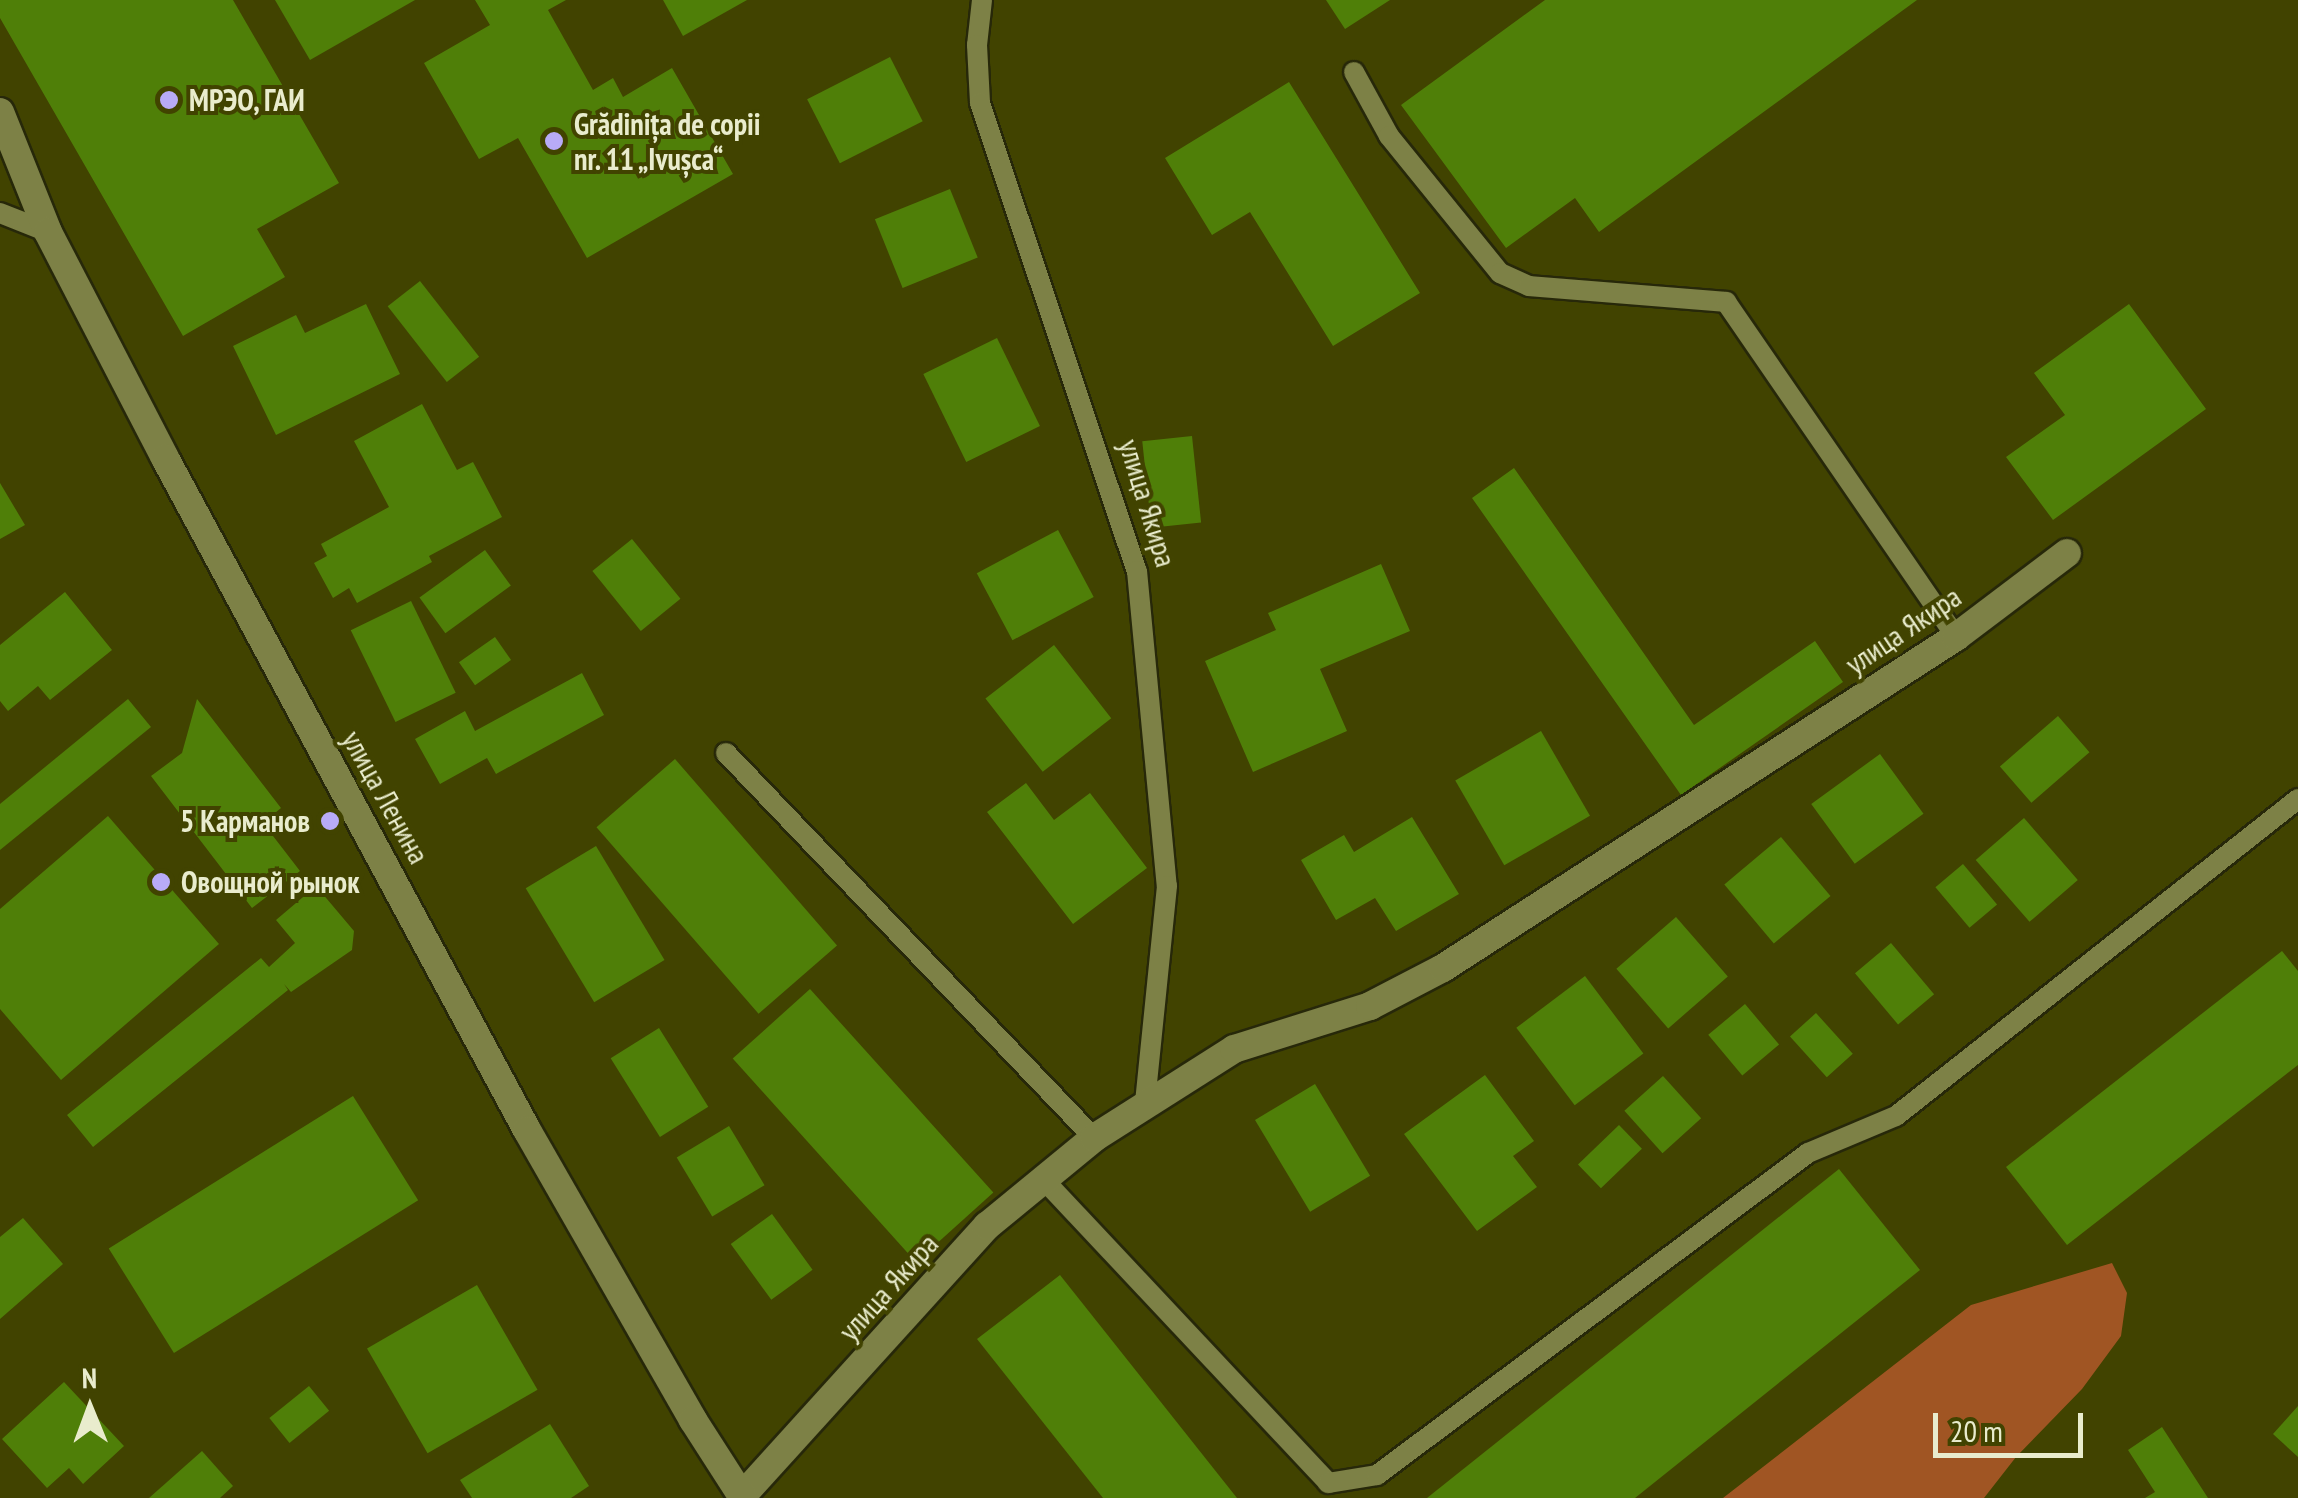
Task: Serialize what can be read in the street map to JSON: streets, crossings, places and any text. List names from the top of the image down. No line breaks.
{"streets":{"street":["улица Якира","улица Ленина"]},"crossings":[["улица Якира","улица Ленина"]],"places":["МРЭО, ГАИ","Grădinița de copii nr. 11 „Ivușca“","5 Карманов","Овощной рынок"],"scale_bar":"20 m","north":"top"}
